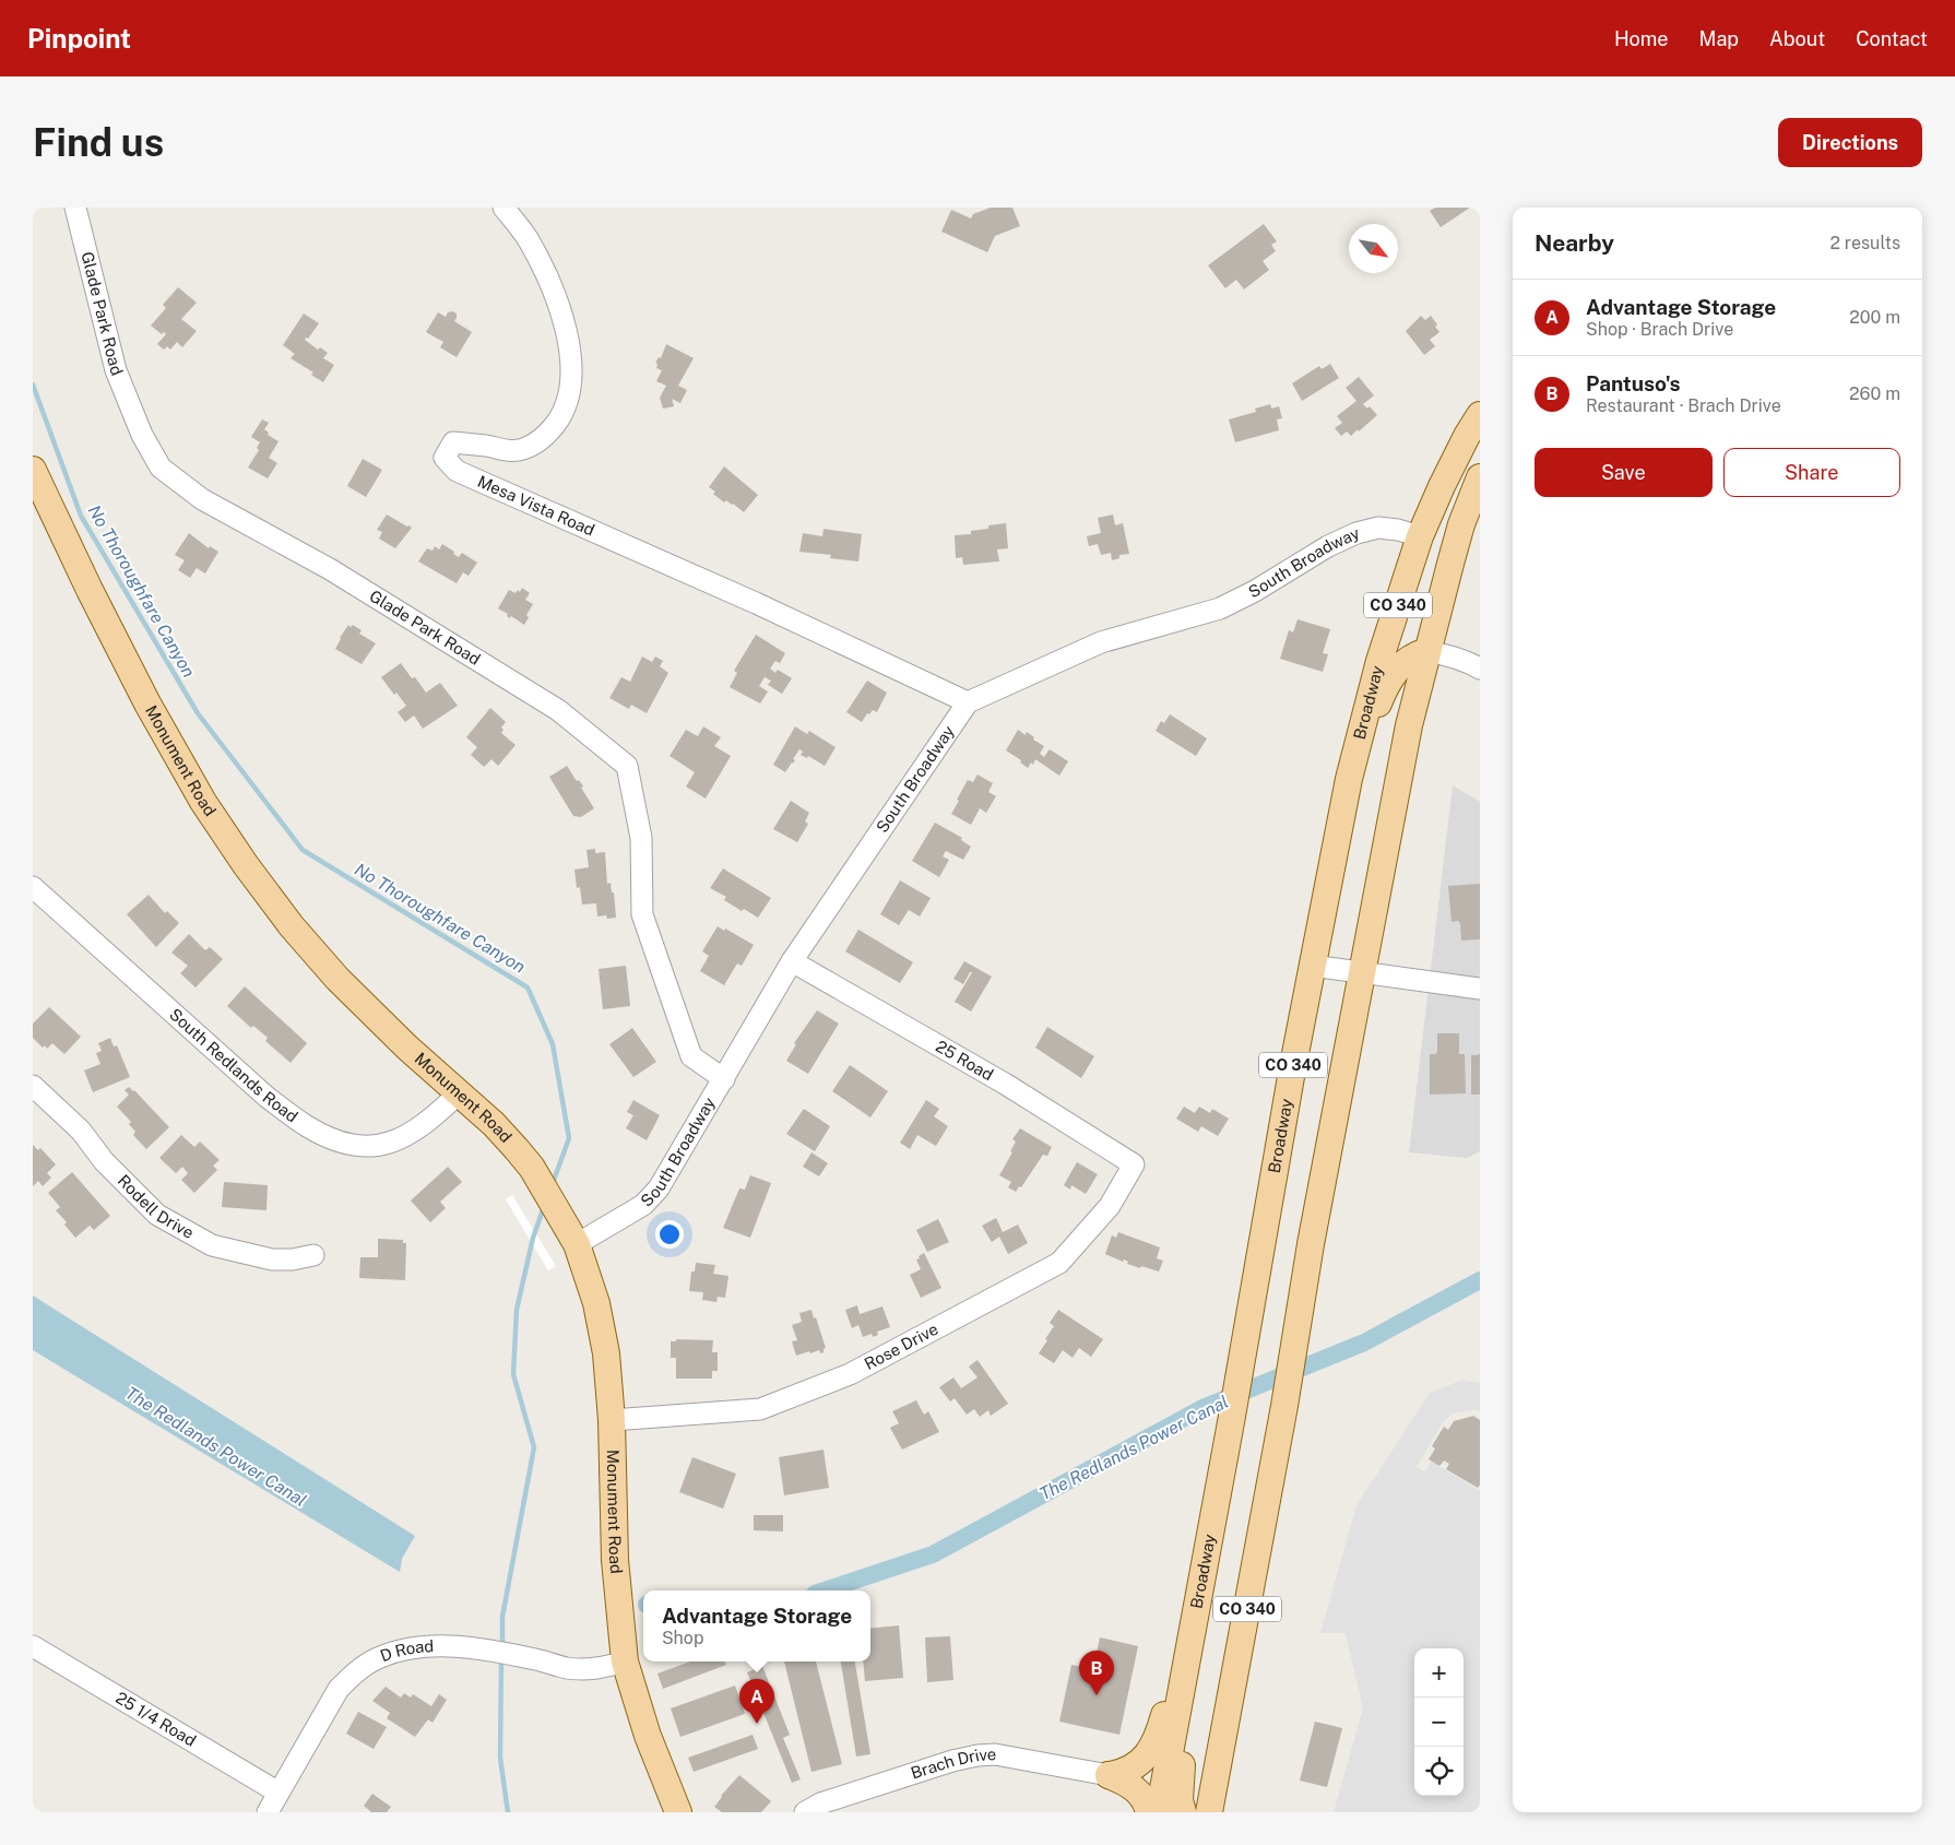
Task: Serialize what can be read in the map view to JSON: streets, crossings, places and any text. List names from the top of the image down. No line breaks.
{"streets":{"main road":["CO 340","Broadway","Monument Road"],"street":["Glade Park Road","Mesa Vista Road","South Broadway","25 Road","South Redlands Road","Rodell Drive","Rose Drive","D Road","25 1/4 Road","Brach Drive"]},"crossings":[["Glade Park Road","South Broadway"],["Mesa Vista Road","South Broadway"],["South Broadway","Broadway"],["South Broadway","Monument Road"],["South Broadway","25 Road"],["Monument Road","South Redlands Road"],["Monument Road","Rose Drive"],["Monument Road","D Road"],["25 Road","Rose Drive"],["D Road","25 1/4 Road"]],"water":["No Thoroughfare Canyon","The Redlands Power Canal"],"north":"bottom right","page":{"header":"Pinpoint","nav":["Home","Map","About","Contact"],"buttons":["Directions",["Save","Share"]],"title":"Find us","heading":["Nearby","2 results"],"list":[{"mark":"A","name":"Advantage Storage","note":"Shop · Brach Drive","value":"200 m"},{"mark":"B","name":"Pantuso's","note":"Restaurant · Brach Drive","value":"260 m"}],"popup":["Advantage Storage","Shop"],"map_buttons":["+","−"],"pins":["B","A"]}}
